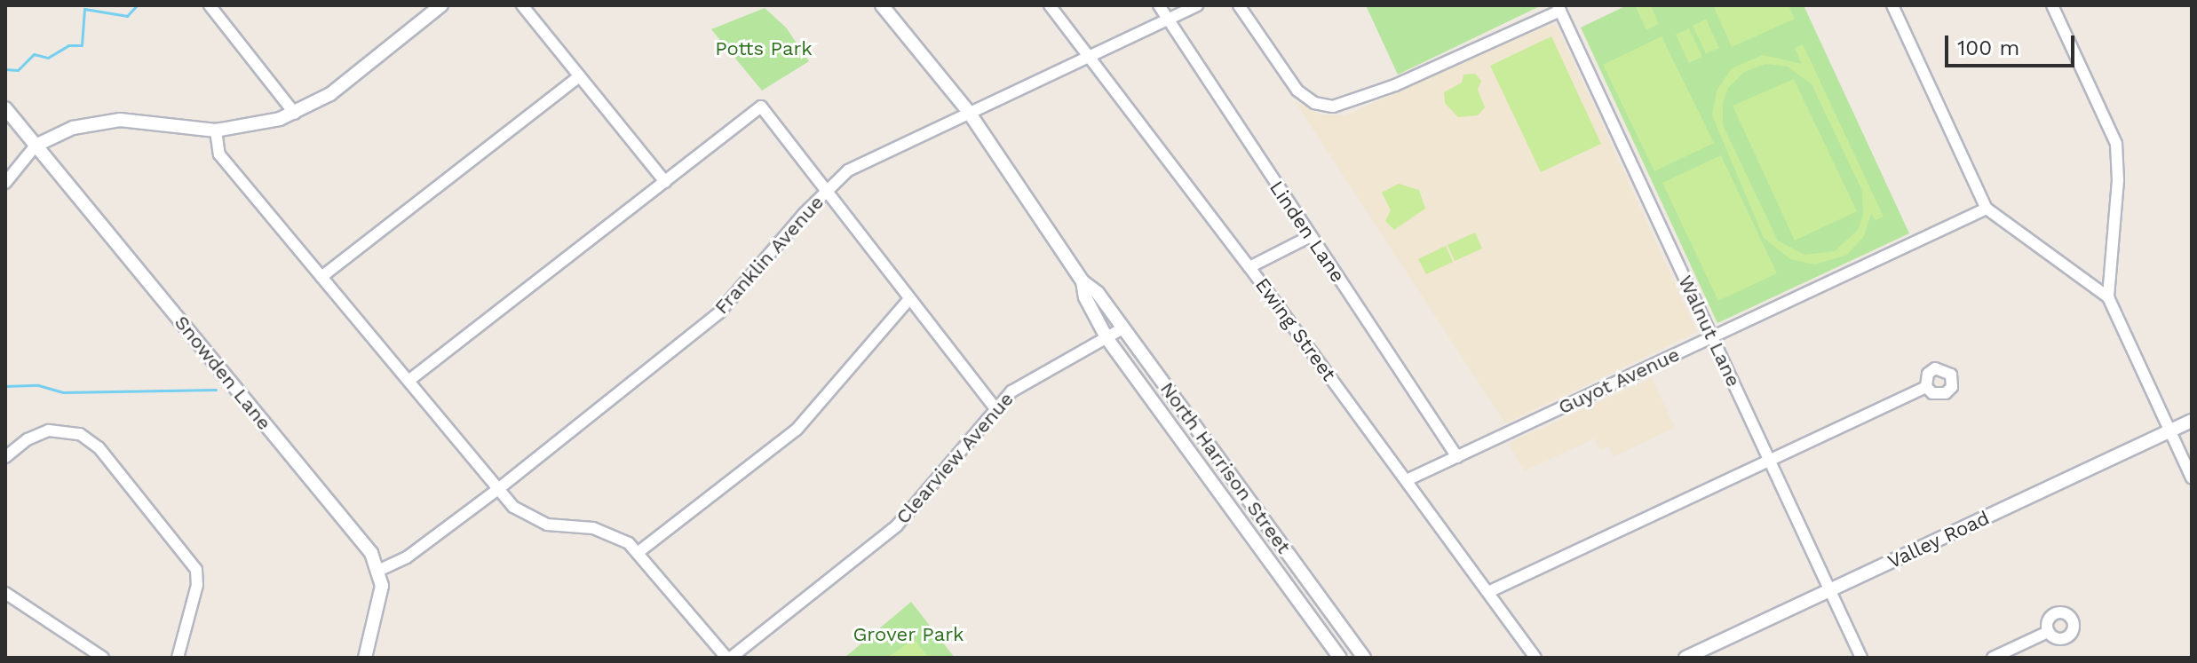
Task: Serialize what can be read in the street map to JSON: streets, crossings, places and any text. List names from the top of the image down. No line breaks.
{"streets":{"street":["Linden Lane","Franklin Avenue","Ewing Street","Walnut Lane","Snowden Lane","Guyot Avenue","Clearview Avenue","North Harrison Street","Valley Road"]},"crossings":[["Linden Lane","Franklin Avenue"],["Linden Lane","Guyot Avenue"],["Franklin Avenue","Ewing Street"],["Franklin Avenue","Snowden Lane"],["Franklin Avenue","North Harrison Street"],["Ewing Street","Guyot Avenue"],["Walnut Lane","Guyot Avenue"],["Walnut Lane","Valley Road"],["Clearview Avenue","North Harrison Street"]],"parks":["Potts Park","Grover Park"],"scale_bar":"100 m"}
